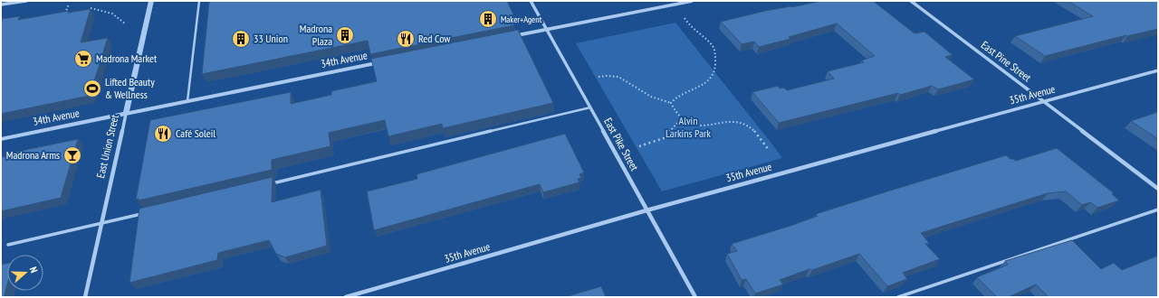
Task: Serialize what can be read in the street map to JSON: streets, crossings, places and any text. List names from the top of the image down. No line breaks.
{"streets":{"street":["34th Avenue","East Pine Street","35th Avenue","East Pike Street","East Union Street"]},"crossings":[["34th Avenue","East Union Street"],["East Pine Street","35th Avenue"],["35th Avenue","East Pike Street"]],"parks":["Alvin Larkins Park"],"places":{"building":["Maker+Agent","Madrona Plaza","33 Union"],"restaurant":["Red Cow","Café Soleil"],"supermarket":["Madrona Market"],"sports":["Lifted Beauty & Wellness"],"bar":["Madrona Arms"]},"north":"right"}
